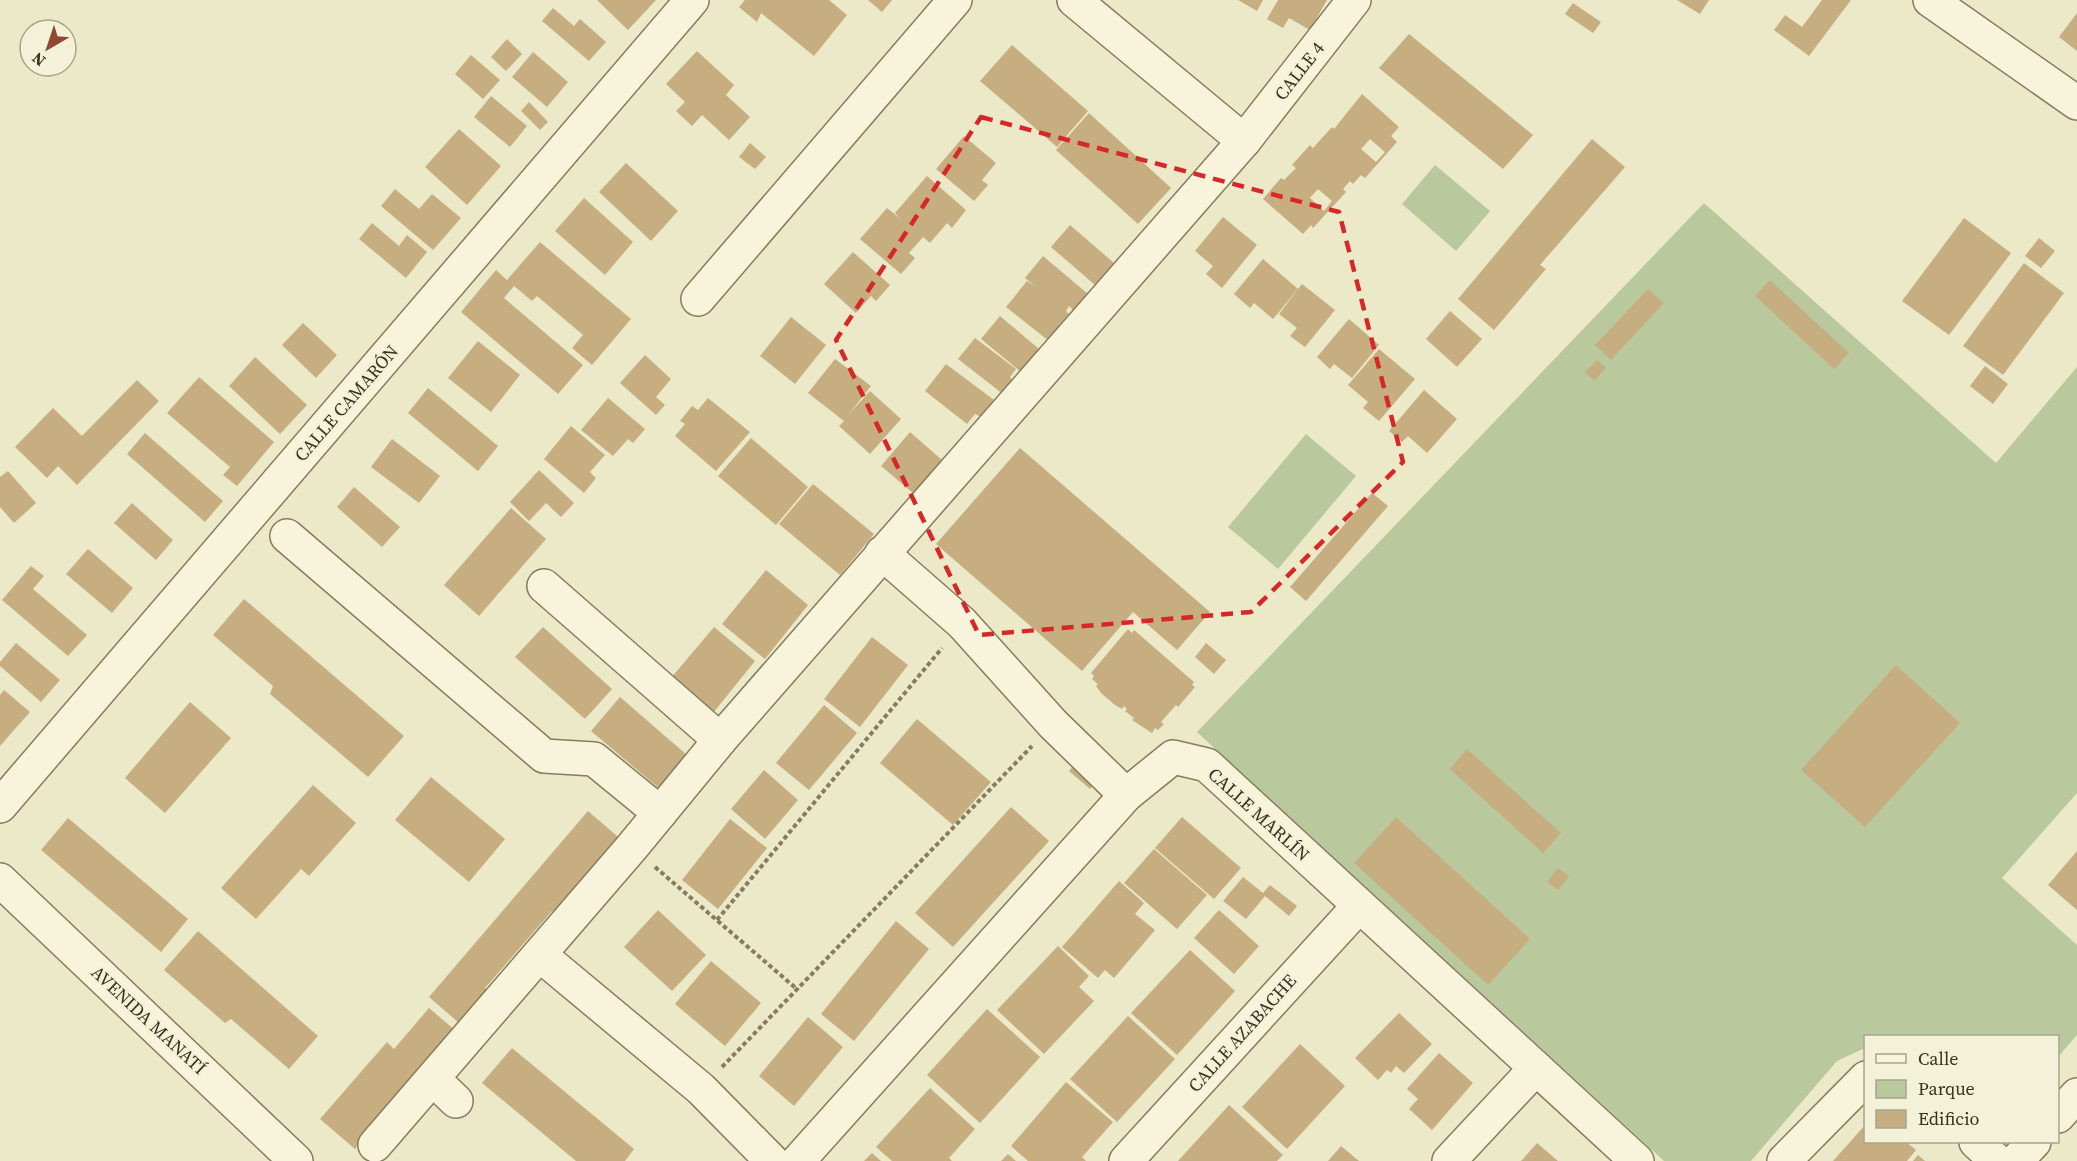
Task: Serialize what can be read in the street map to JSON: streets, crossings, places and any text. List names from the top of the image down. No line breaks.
{"streets":{"street":["CALLE 4","CALLE CAMARÓN","CALLE MARLÍN","AVENIDA MANATÍ","CALLE AZABACHE"]},"crossings":[["CALLE MARLÍN","CALLE AZABACHE"]],"legend":["Calle","Parque","Edificio"],"north":"bottom left"}
